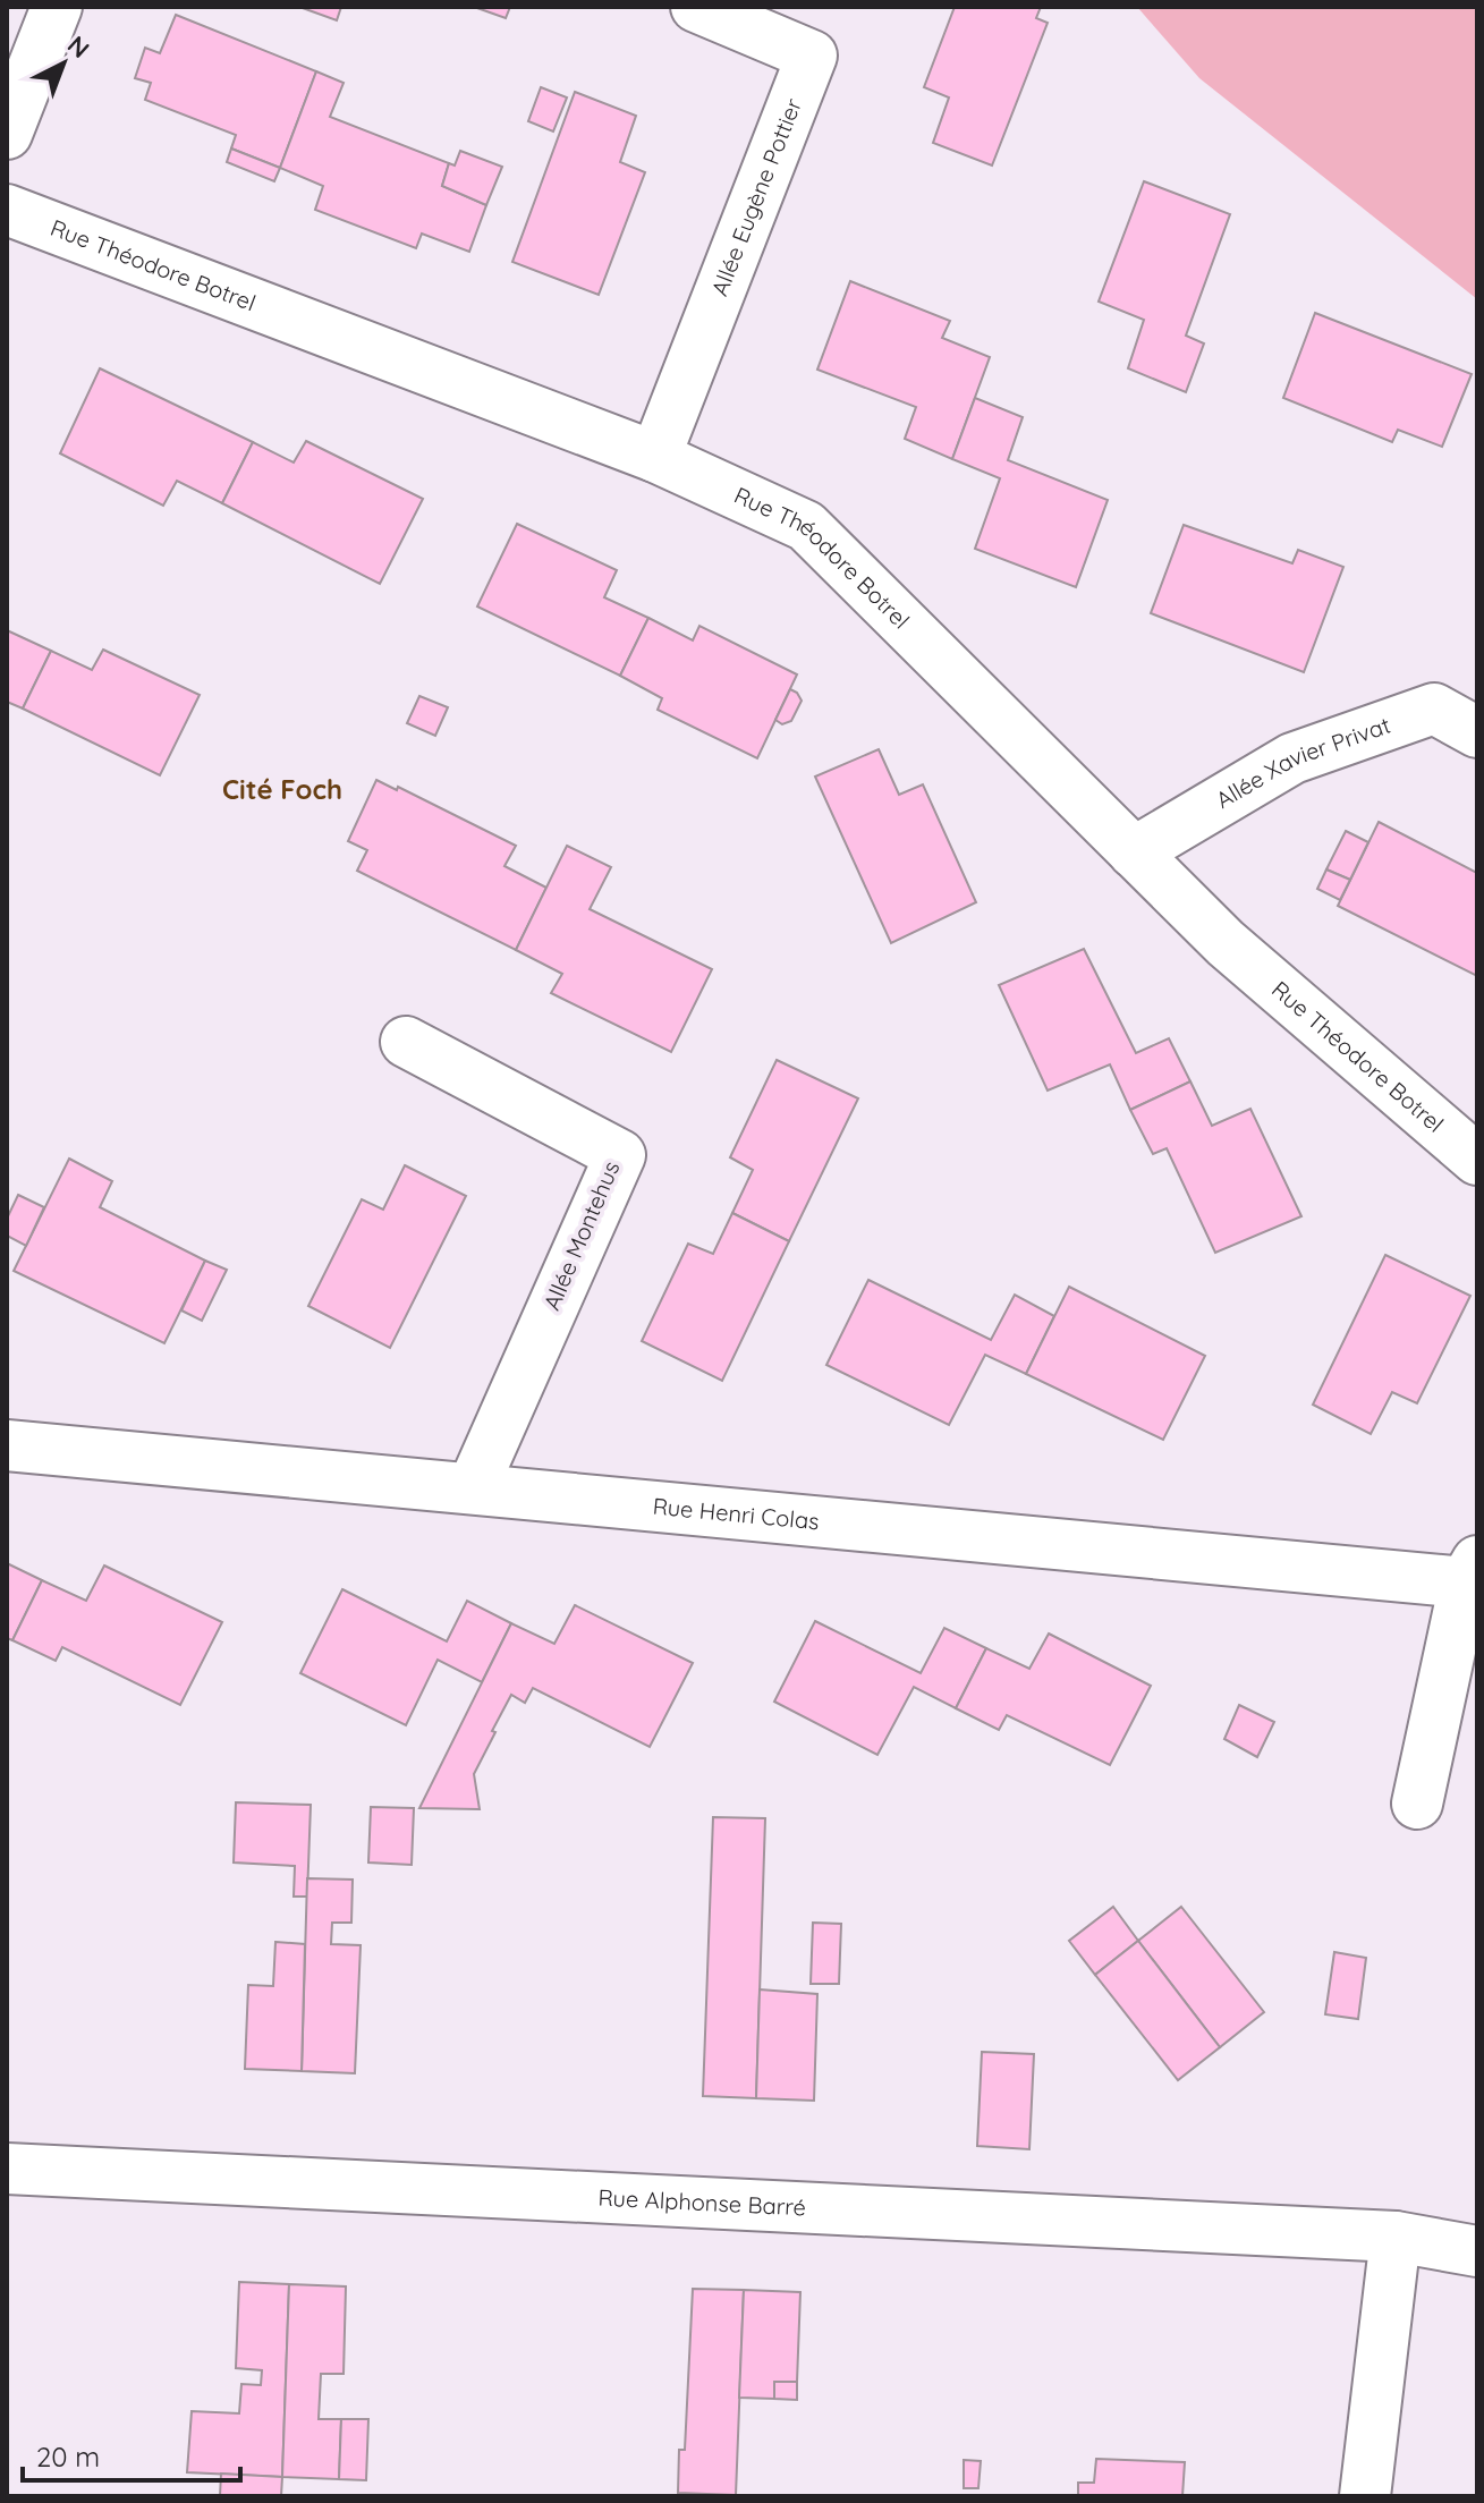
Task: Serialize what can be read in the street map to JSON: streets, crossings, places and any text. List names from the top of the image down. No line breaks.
{"streets":{"street":["Allée Eugène Pottier","Rue Théodore Botrel","Allée Xavier Privat","Allée Montehus","Rue Henri Colas","Rue Alphonse Barré"]},"crossings":[["Allée Eugène Pottier","Rue Théodore Botrel"],["Rue Théodore Botrel","Allée Xavier Privat"],["Allée Montehus","Rue Henri Colas"]],"districts":["Cité Foch"],"scale_bar":"20 m","north":"top right"}
